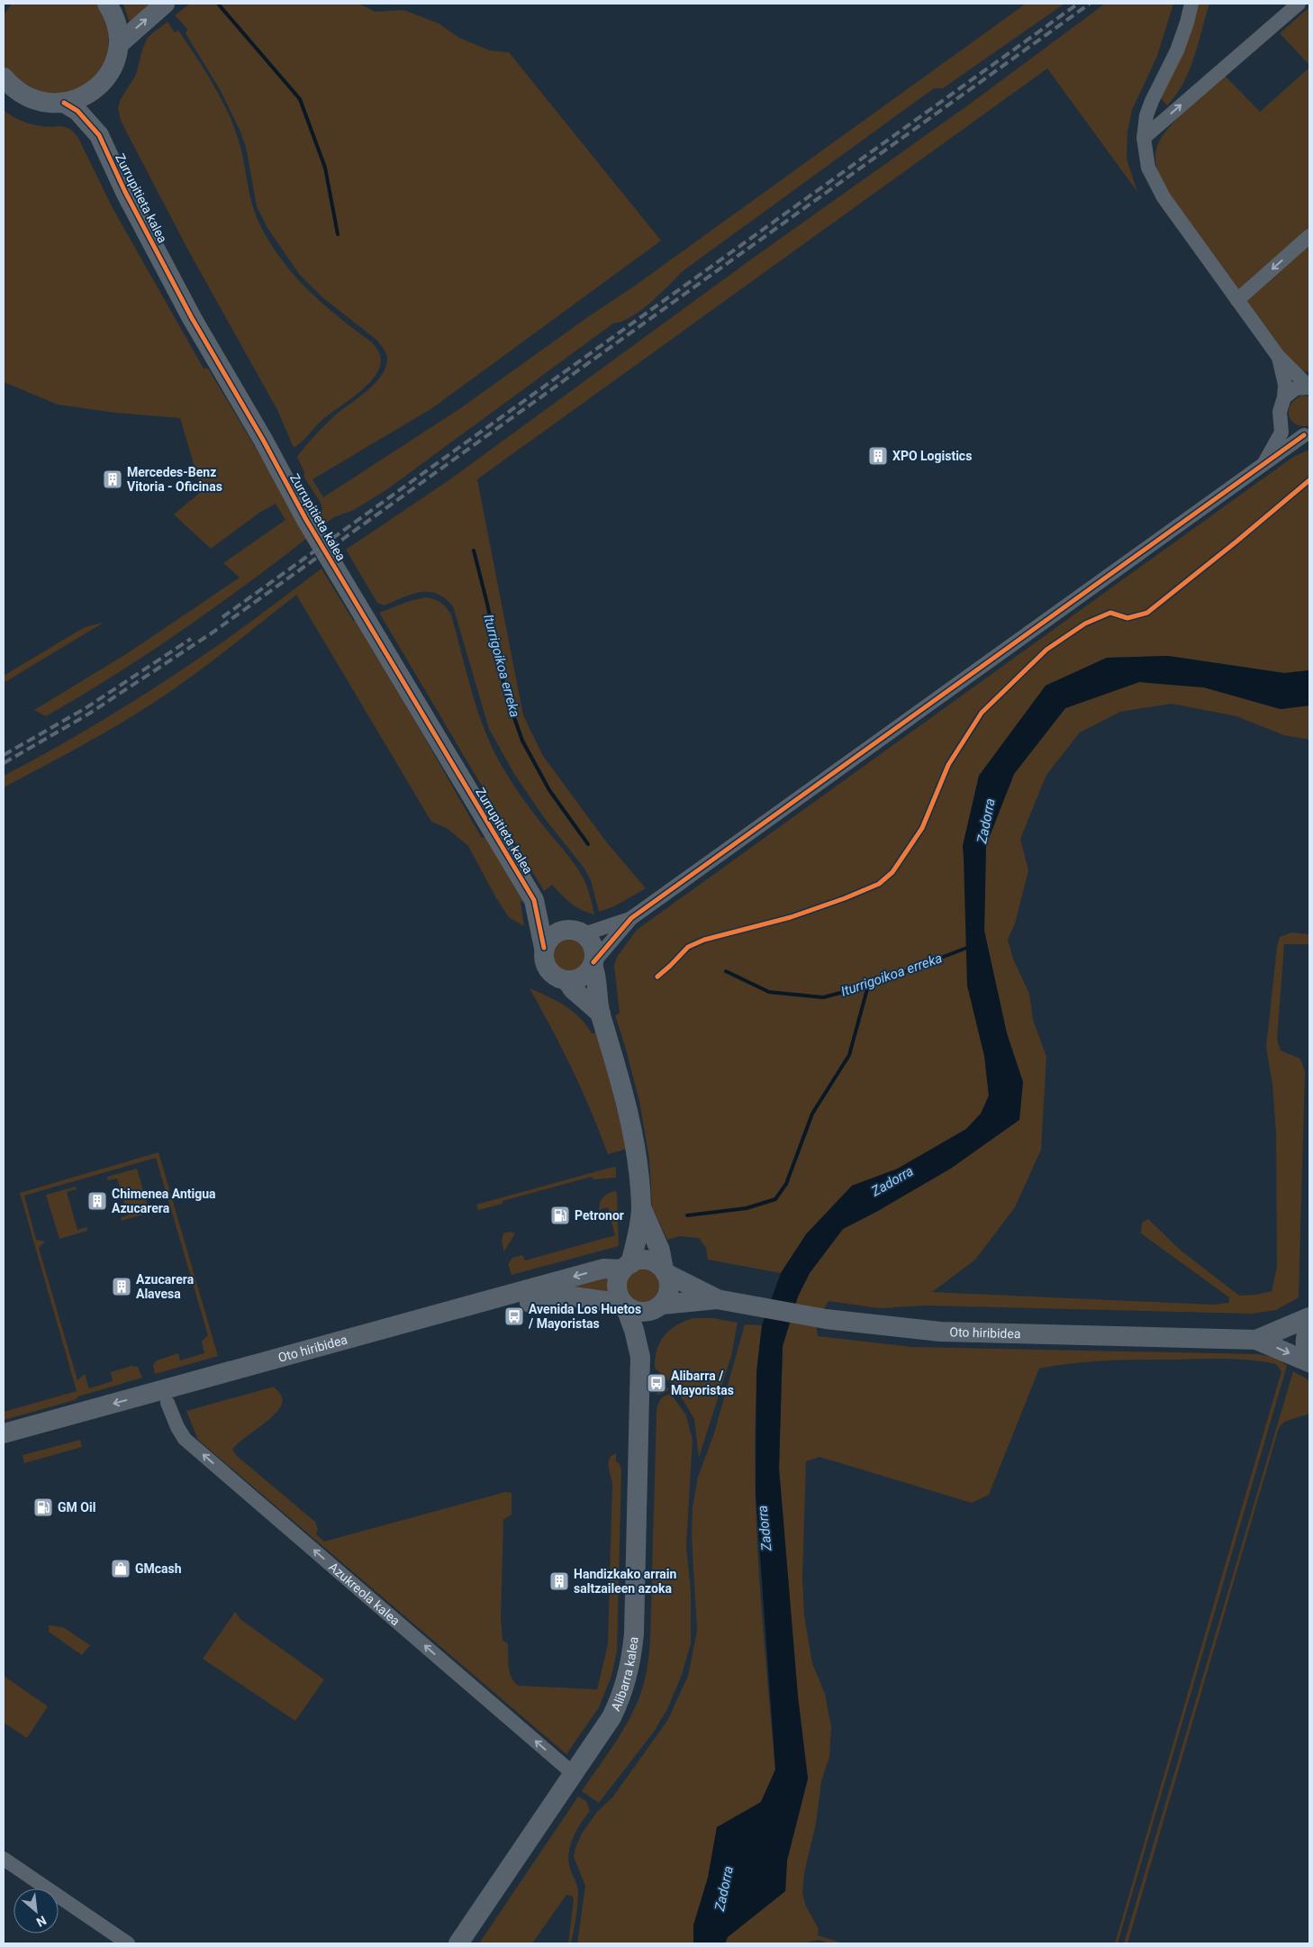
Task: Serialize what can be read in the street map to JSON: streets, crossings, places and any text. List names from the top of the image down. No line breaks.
{"streets":{"street":["Zurrupitieta kalea","Oto hiribidea","Azukreola kalea","Alibarra kalea"]},"crossings":[["Oto hiribidea","Azukreola kalea"],["Oto hiribidea","Alibarra kalea"],["Azukreola kalea","Alibarra kalea"]],"one_way":["Azukreola kalea"],"water":["Iturrigoikoa erreka","Zadorra"],"places":{"building":["XPO Logistics","Mercedes-Benz Vitoria - Oficinas","Chimenea Antigua Azucarera","Azucarera Alavesa","Handizkako arrain saltzaileen azoka"],"fuel station":["Petronor","GM Oil"],"bus stop":["Avenida Los Huetos / Mayoristas","Alibarra / Mayoristas"],"shop":["GMcash"]},"north":"bottom right"}
